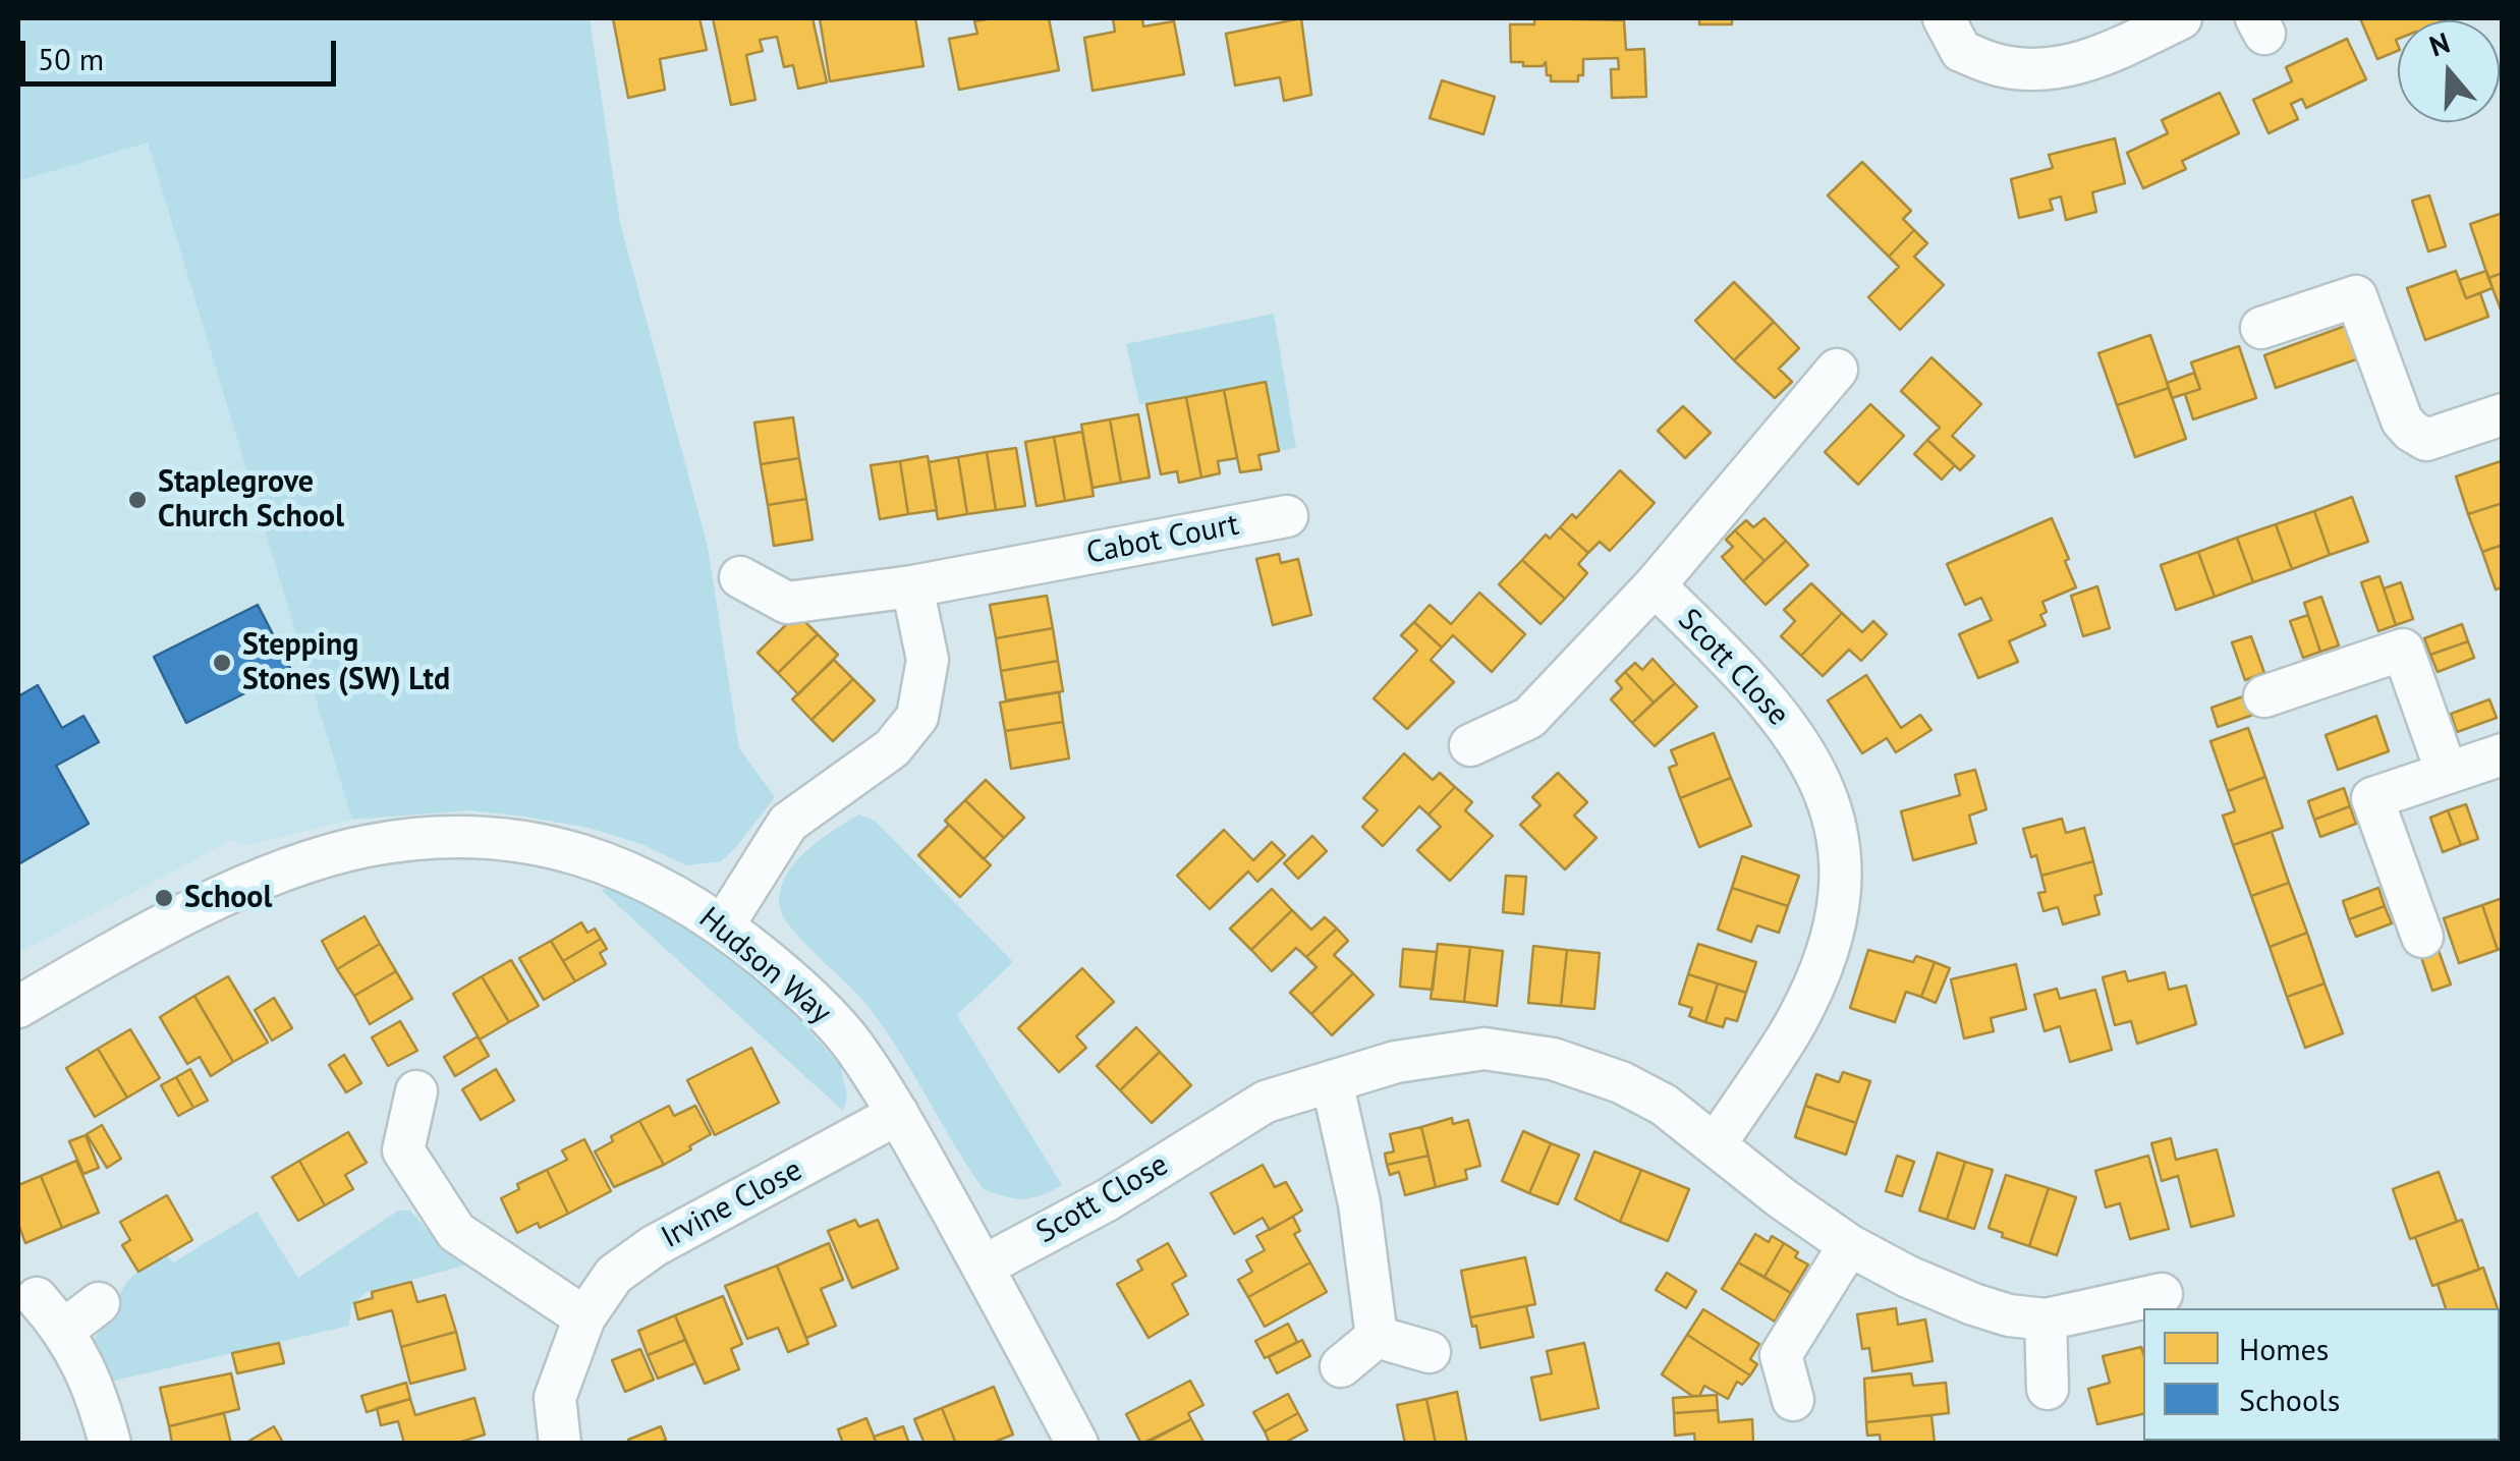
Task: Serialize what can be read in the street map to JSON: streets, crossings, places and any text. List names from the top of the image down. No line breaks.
{"streets":{"street":["Cabot Court","Scott Close","Hudson Way","Irvine Close"]},"crossings":[["Scott Close","Hudson Way"],["Hudson Way","Irvine Close"]],"places":["Staplegrove Church School","Stepping Stones (SW) Ltd","School"],"legend":["Homes","Schools"],"scale_bar":"50 m","north":"top"}
